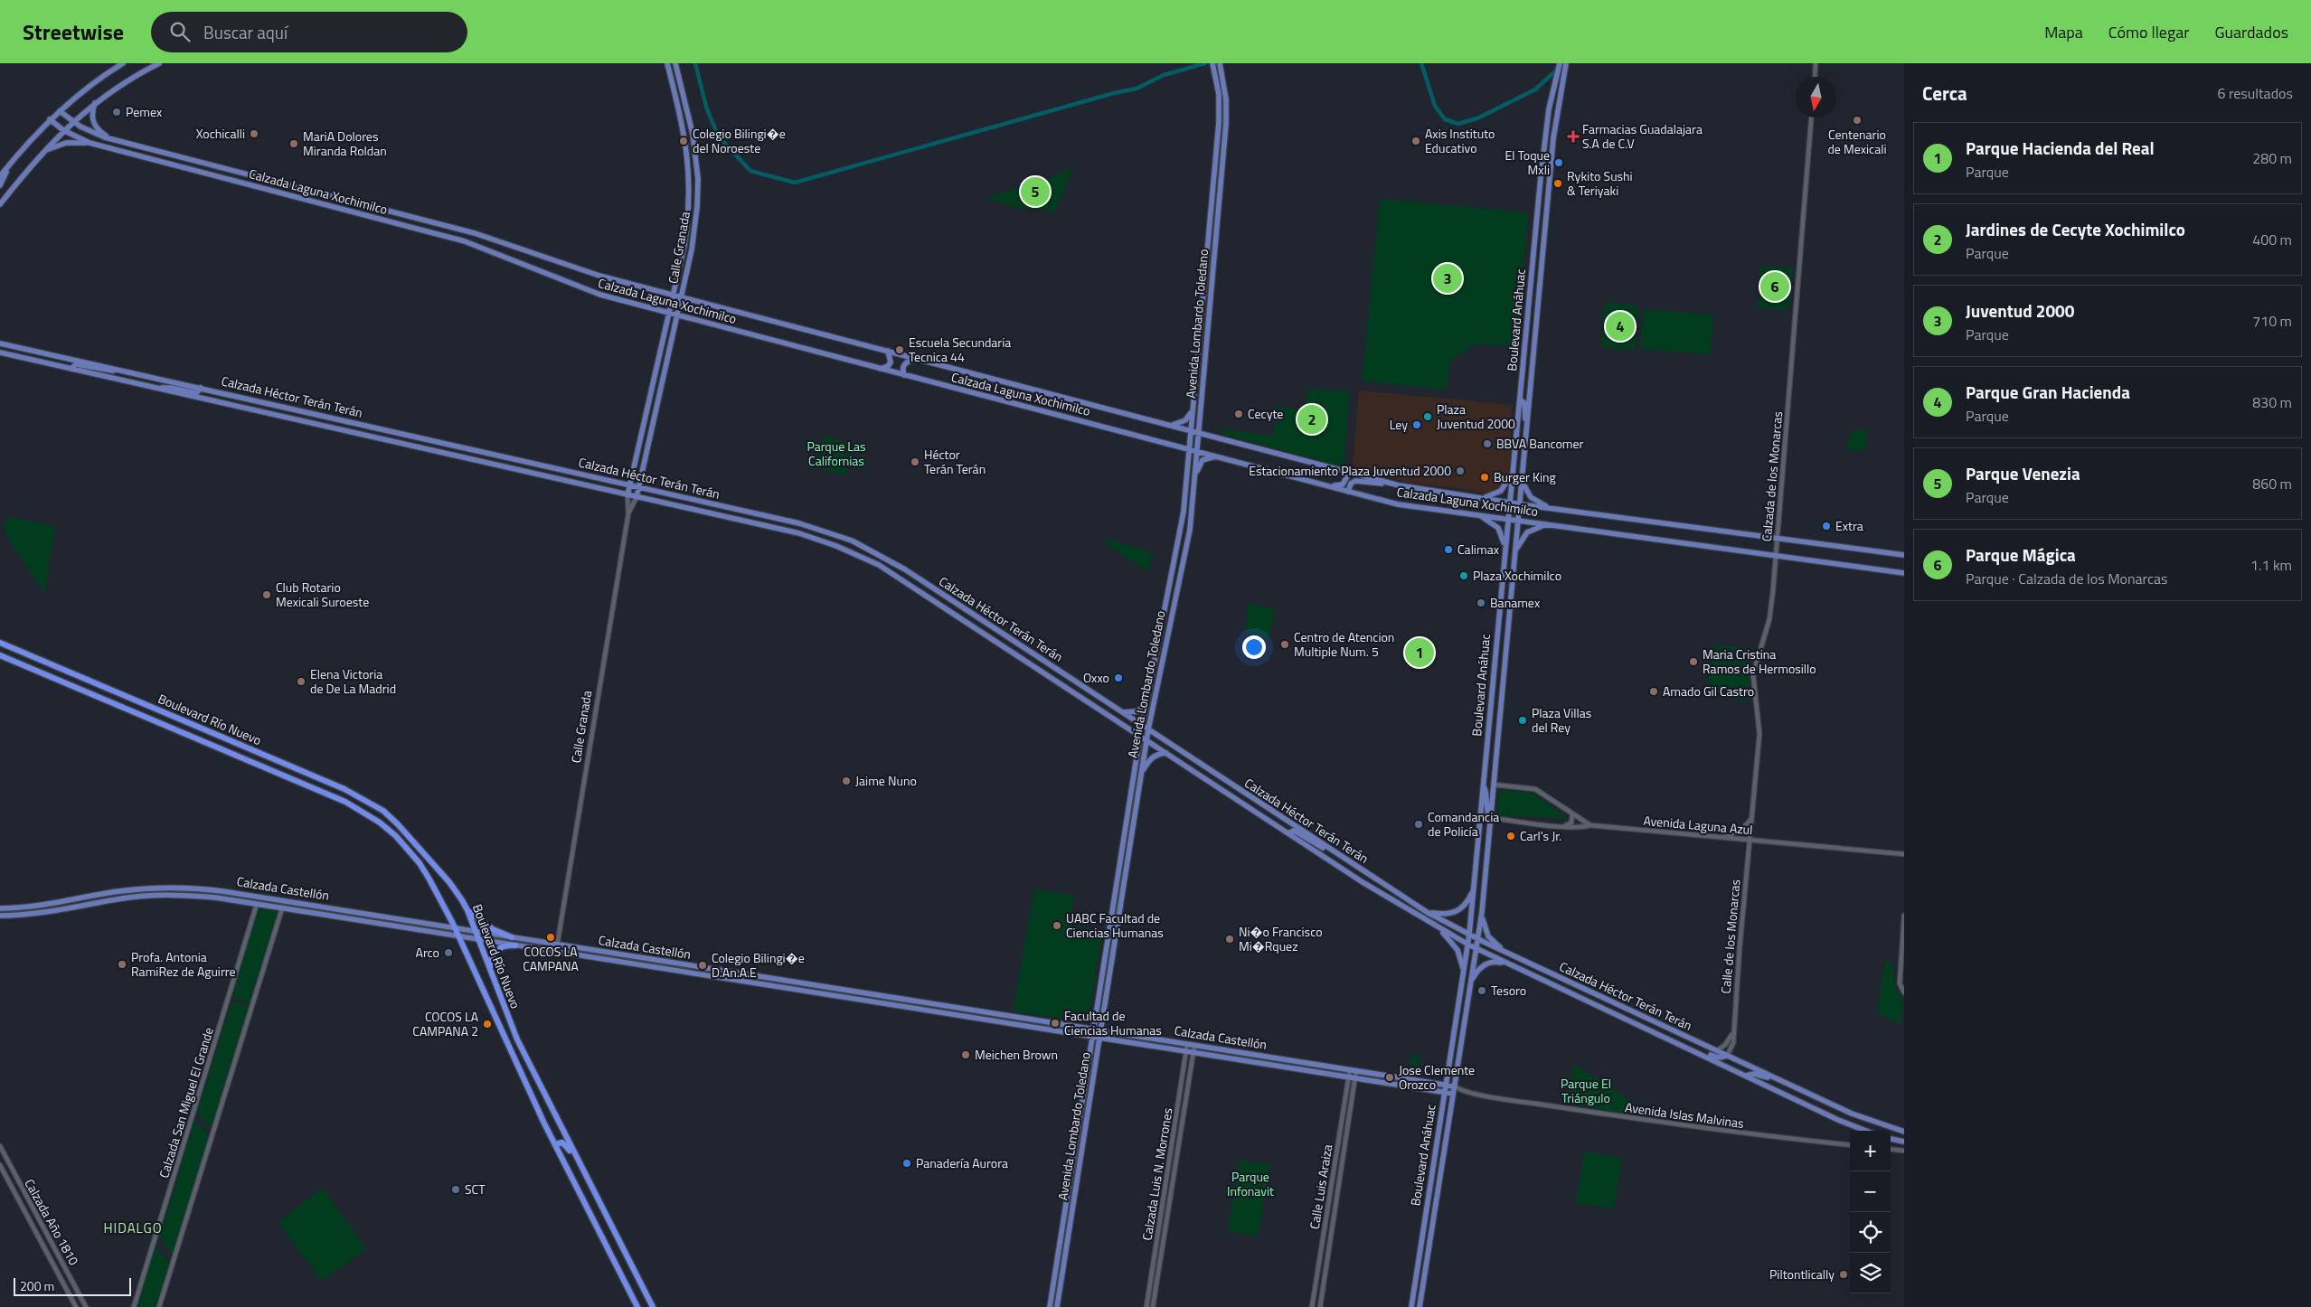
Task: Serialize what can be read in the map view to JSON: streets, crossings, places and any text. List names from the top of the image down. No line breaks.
{"streets":{"highway":["Boulevard Río Nuevo"],"main road":["Calzada Laguna Xochimilco","Calle Granada","Boulevard Anáhuac","Avenida Lombardo Toledano","Calzada Héctor Terán Terán","Calzada Castellón"],"street":["Calzada de los Monarcas","Avenida Laguna Azul","Calle de los Monarcas","Calzada San Miguel El Grande","Avenida Islas Malvinas","Calzada Luis N. Morrones","Calle Luis Araiza","Calzada Año 1810"]},"crossings":[["Calzada Laguna Xochimilco","Calle Granada"],["Calzada Laguna Xochimilco","Boulevard Anáhuac"],["Calzada Laguna Xochimilco","Avenida Lombardo Toledano"],["Calzada Laguna Xochimilco","Calzada de los Monarcas"],["Calle Granada","Calzada Héctor Terán Terán"],["Calle Granada","Calzada Castellón"],["Boulevard Anáhuac","Calzada Héctor Terán Terán"],["Boulevard Anáhuac","Avenida Laguna Azul"],["Boulevard Anáhuac","Calzada Castellón"],["Boulevard Anáhuac","Avenida Islas Malvinas"],["Avenida Lombardo Toledano","Calzada Héctor Terán Terán"],["Avenida Lombardo Toledano","Calzada Castellón"],["Calzada Héctor Terán Terán","Calle de los Monarcas"],["Calzada de los Monarcas","Avenida Laguna Azul"],["Calzada de los Monarcas","Calle de los Monarcas"],["Boulevard Río Nuevo","Calzada Castellón"],["Avenida Laguna Azul","Calle de los Monarcas"],["Calzada Castellón","Calzada San Miguel El Grande"],["Calzada Castellón","Avenida Islas Malvinas"],["Calzada Castellón","Calzada Luis N. Morrones"],["Calzada Castellón","Calle Luis Araiza"]],"districts":["HIDALGO"],"parks":["Parque Las Californias","Parque El Triángulo","Parque Infonavit"],"places":{"other":["Pemex","Centenario de Mexicali","Xochicalli","Colegio Bilingi�e del Noroeste","Axis Instituto Educativo","MariA Dolores Miranda Roldan","El Toque Mxli","Rykito Sushi & Teriyaki","Escuela Secundaria Tecnica 44","Cecyte","Plaza Juventud 2000","Ley","BBVA Bancomer","Héctor Terán Terán","Estacionamiento Plaza Juventud 2000","Burger King","Extra","Calimax","Plaza Xochimilco","Club Rotario Mexicali Suroeste","Banamex","Centro de Atencion Multiple Num. 5","Maria Cristina Ramos de Hermosillo","Oxxo","Elena Victoria de De La Madrid","Amado Gil Castro","Plaza Villas del Rey","Jaime Nuno","Comandancia de Policía","Carl's Jr.","UABC Facultad de Ciencias Humanas","COCOS LA CAMPANA","Ni�o Francisco Mi�Rquez","Arco","Profa. Antonia RamiRez de Aguirre","Colegio Bilingi�e D.An.A.E","Tesoro","Facultad de Ciencias Humanas","COCOS LA CAMPANA 2","Meichen Brown","Jose Clemente Orozco","Panadería Aurora","SCT","Piltontlically"],"health":["Farmacias Guadalajara S.A de C.V"]},"scale_bar":"200 m","north":"bottom","page":{"header":"Streetwise","search":"Buscar aquí","nav":["Mapa","Cómo llegar","Guardados"],"heading":["Cerca","6 resultados"],"list":[{"mark":"1","name":"Parque Hacienda del Real","note":"Parque","value":"280 m"},{"mark":"2","name":"Jardines de Cecyte Xochimilco","note":"Parque","value":"400 m"},{"mark":"3","name":"Juventud 2000","note":"Parque","value":"710 m"},{"mark":"4","name":"Parque Gran Hacienda","note":"Parque","value":"830 m"},{"mark":"5","name":"Parque Venezia","note":"Parque","value":"860 m"},{"mark":"6","name":"Parque Mágica","note":"Parque · Calzada de los Monarcas","value":"1.1 km"}],"pins":["5","3","6","4","2","1"],"map_buttons":["+","−"],"scale":"200 m"}}
